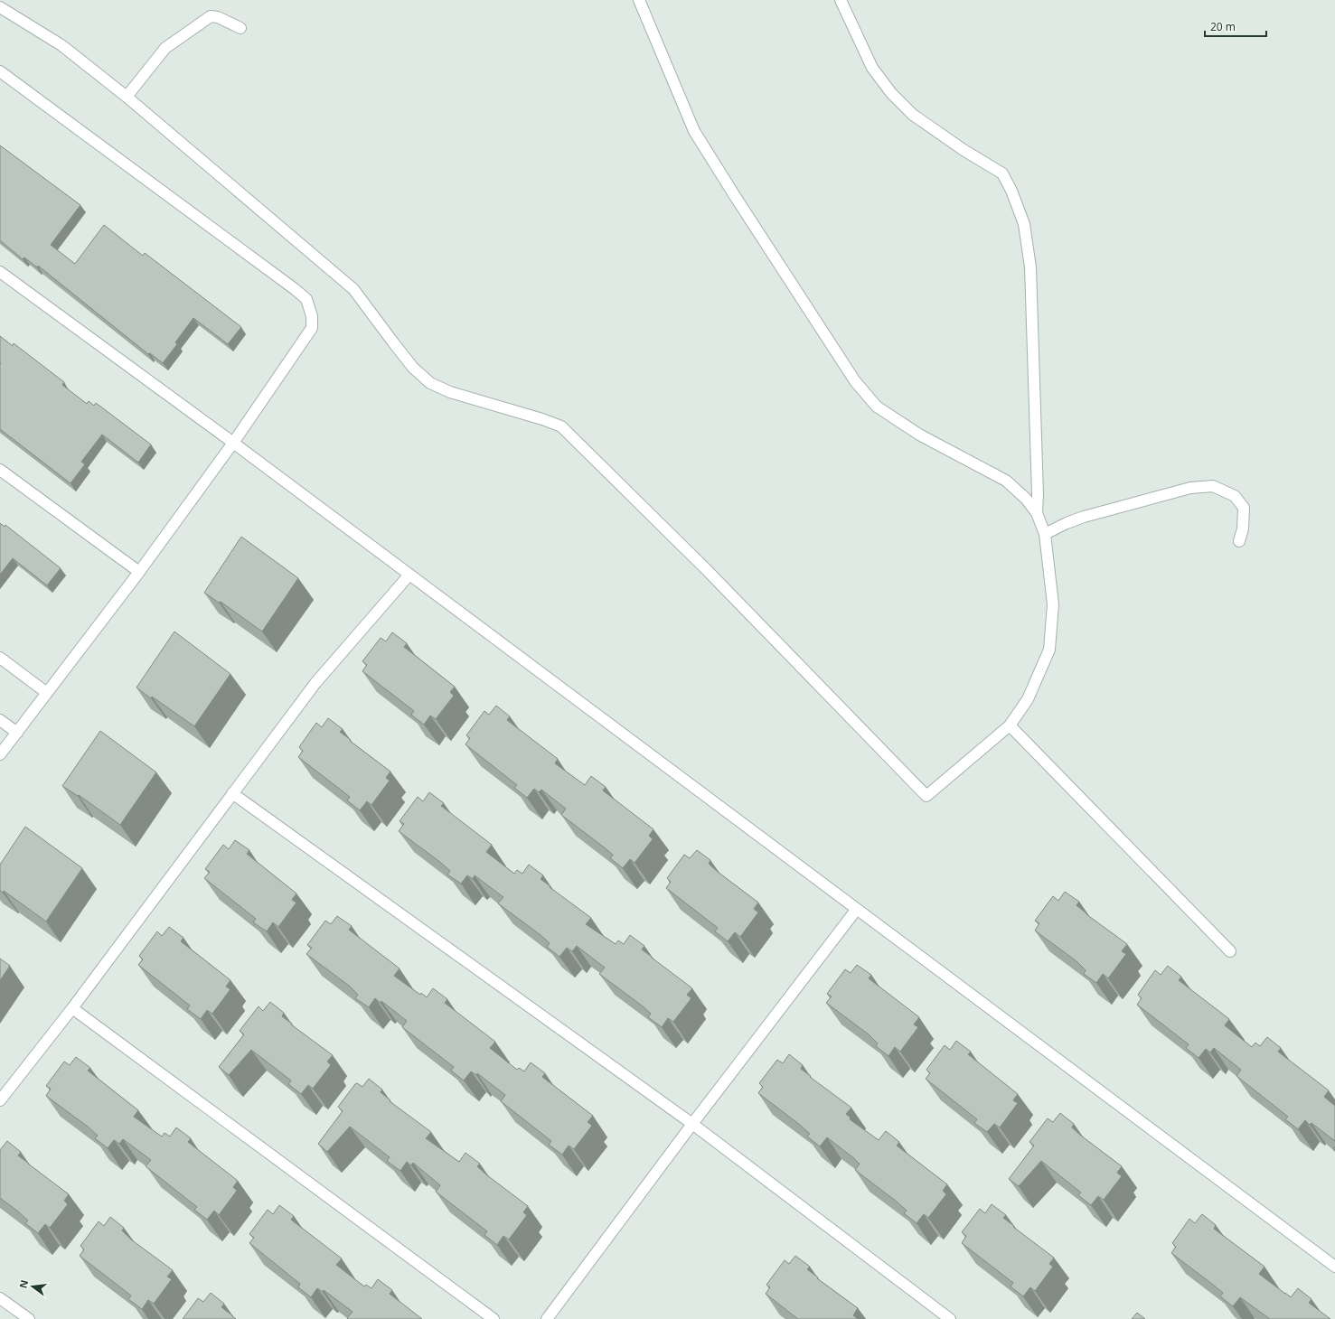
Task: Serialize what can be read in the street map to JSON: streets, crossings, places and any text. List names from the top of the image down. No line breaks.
{"scale_bar":"20 m","north":"left"}
